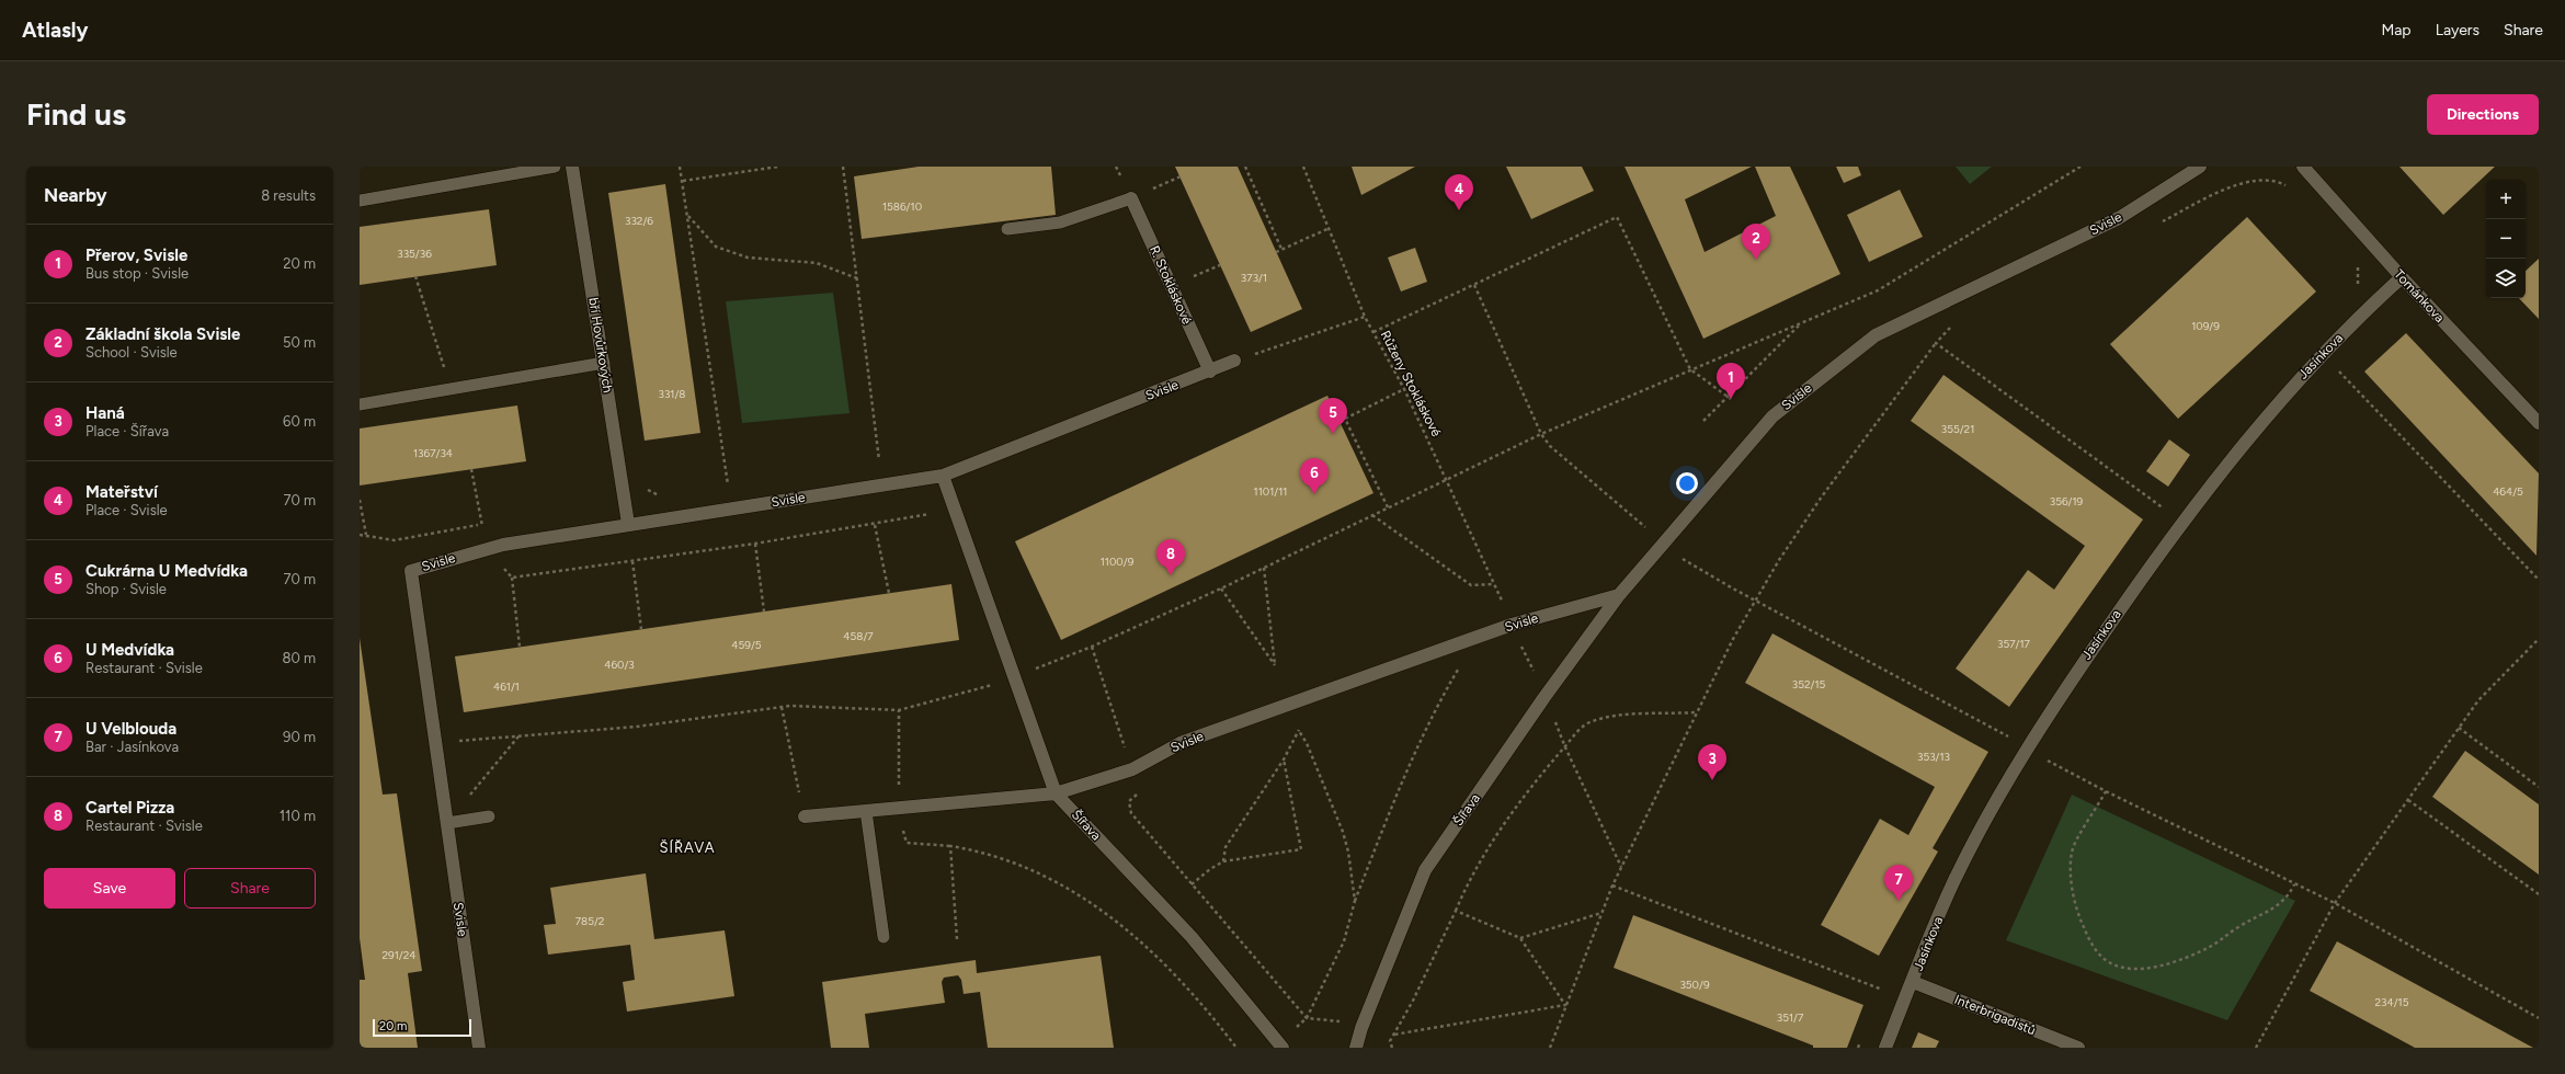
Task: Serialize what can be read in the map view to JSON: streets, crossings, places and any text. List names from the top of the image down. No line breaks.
{"streets":{"street":["Svisle","R. Stokláskové","Tománkova","bří Hovůrkových","Jasínkova","Šířava","Interbrigadistů"],"path":["Růženy Stokláskové"]},"crossings":[["Svisle","R. Stokláskové"],["Svisle","bří Hovůrkových"],["Svisle","Šířava"],["Tománkova","Jasínkova"],["Jasínkova","Interbrigadistů"]],"districts":["ŠÍŘAVA"],"house_numbers":["1586/10","332/6","335/36","373/1","109/9","331/8","355/21","1367/34","1101/11","464/5","356/19","1100/9","458/7","357/17","459/5","460/3","352/15","461/1","353/13","785/2","291/24","350/9","234/15","351/7"],"scale_bar":"20 m","page":{"header":"Atlasly","nav":["Map","Layers","Share"],"buttons":["Directions",["Save","Share"]],"title":"Find us","heading":["Nearby","8 results"],"pins":["4","2","1","5","6","8","3","7"],"map_buttons":["+","−"],"list":[{"mark":"1","name":"Přerov, Svisle","note":"Bus stop · Svisle","value":"20 m"},{"mark":"2","name":"Základní škola Svisle","note":"School · Svisle","value":"50 m"},{"mark":"3","name":"Haná","note":"Place · Šířava","value":"60 m"},{"mark":"4","name":"Mateřství","note":"Place · Svisle","value":"70 m"},{"mark":"5","name":"Cukrárna U Medvídka","note":"Shop · Svisle","value":"70 m"},{"mark":"6","name":"U Medvídka","note":"Restaurant · Svisle","value":"80 m"},{"mark":"7","name":"U Velblouda","note":"Bar · Jasínkova","value":"90 m"},{"mark":"8","name":"Cartel Pizza","note":"Restaurant · Svisle","value":"110 m"}],"scale":"20 m"}}
